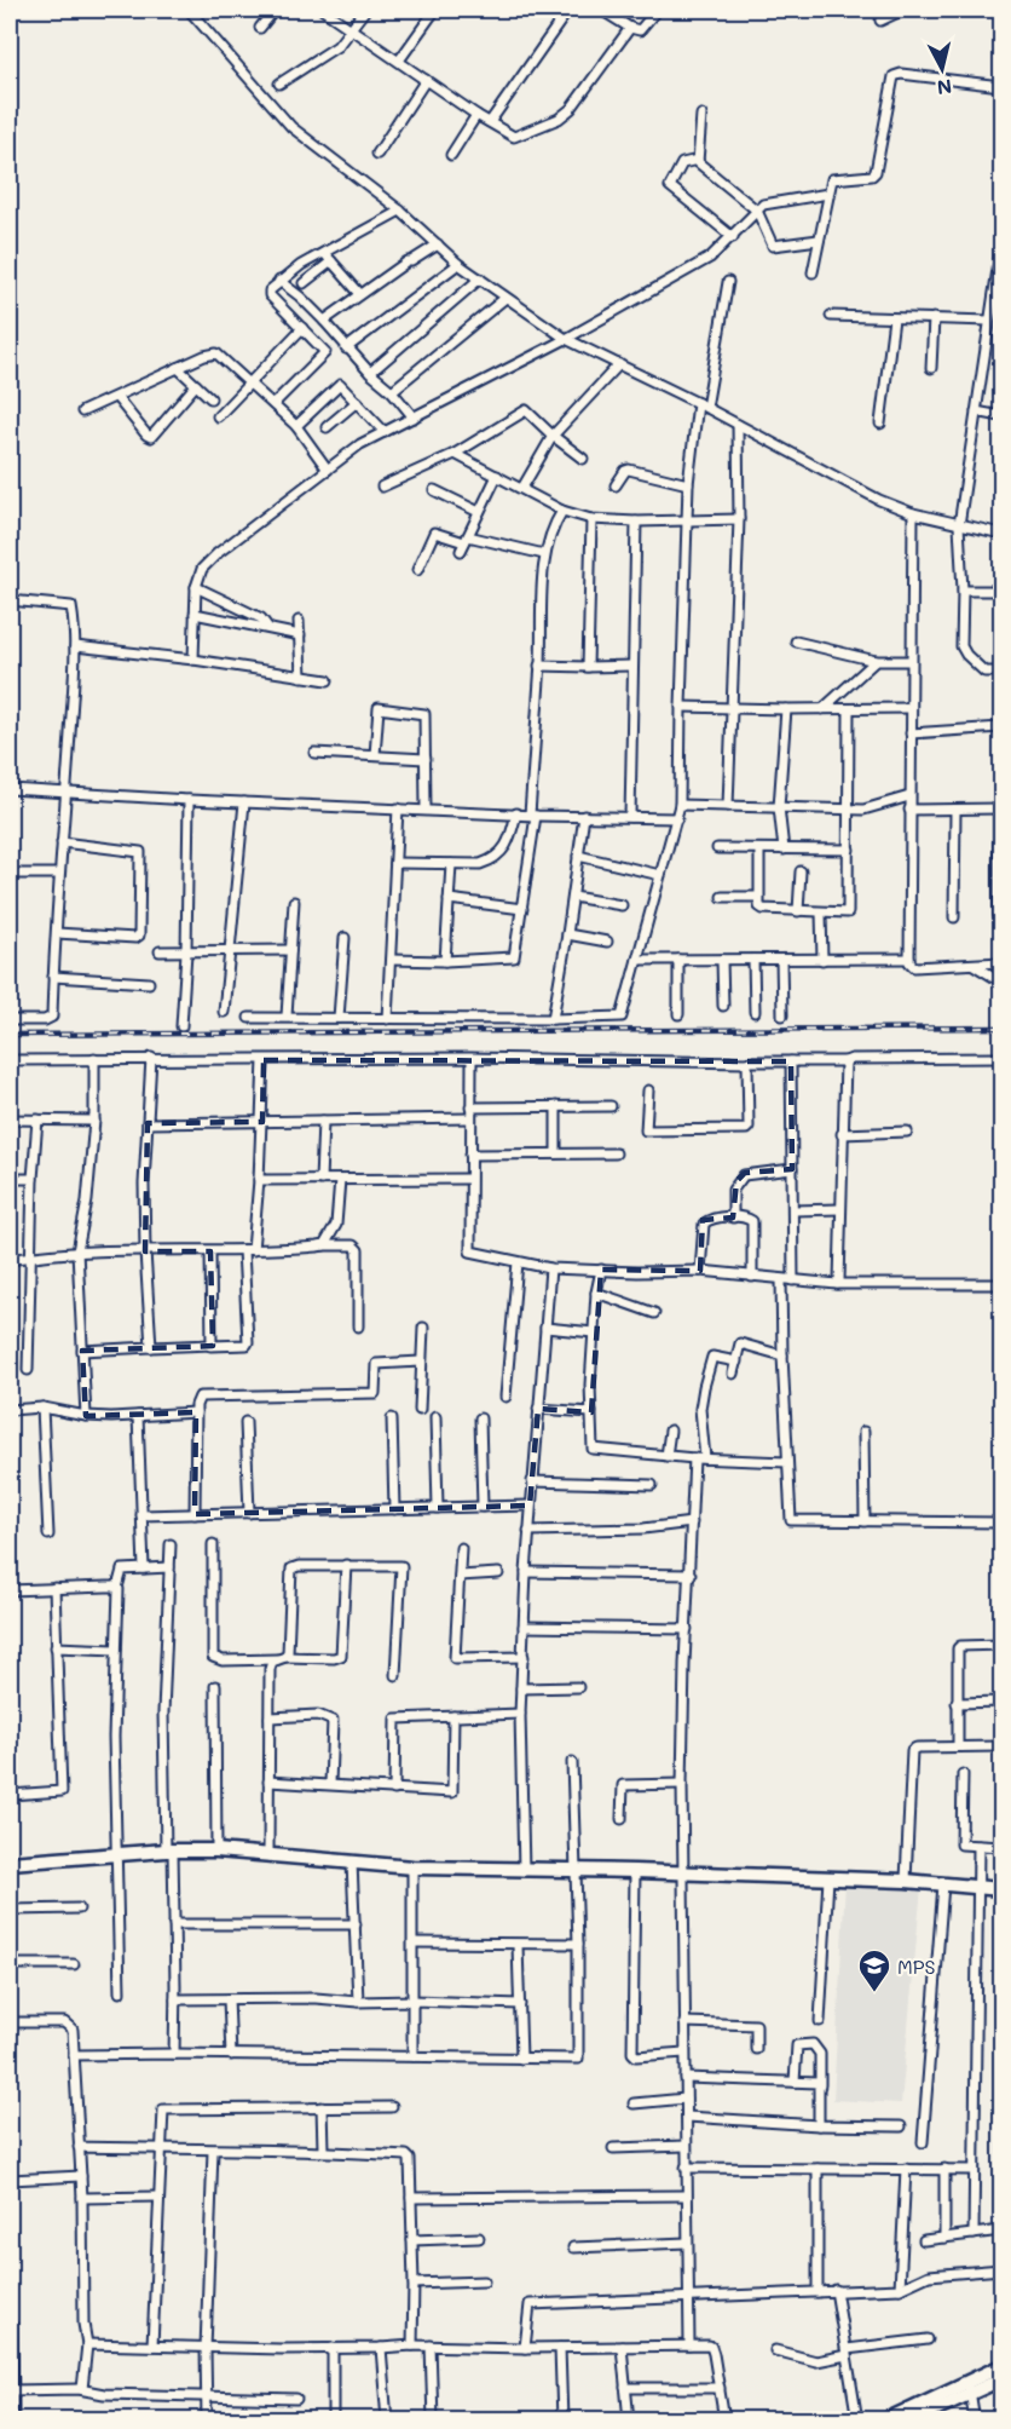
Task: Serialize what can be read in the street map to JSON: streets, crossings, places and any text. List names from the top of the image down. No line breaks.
{"places":{"school or university":["MPS"]},"north":"bottom"}
